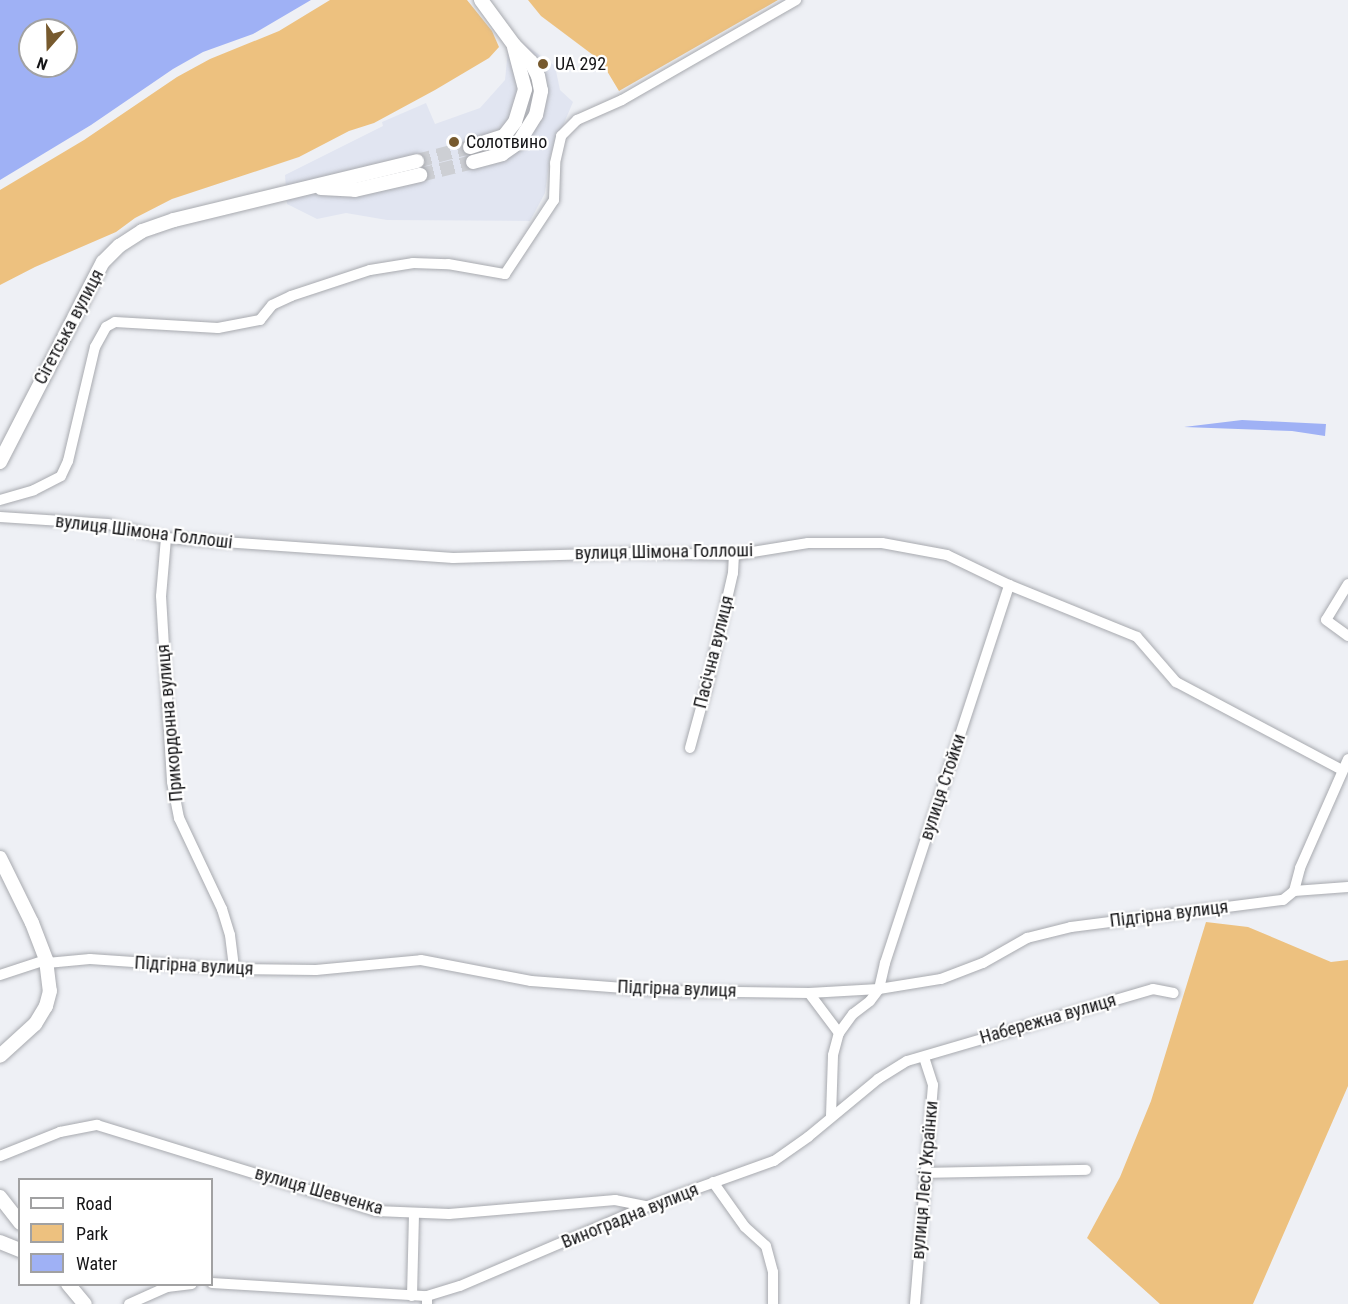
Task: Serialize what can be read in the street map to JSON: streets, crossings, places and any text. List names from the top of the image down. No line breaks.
{"streets":{"street":["Сігетська вулиця","вулиця Шімона Голлоші","Пасічна вулиця","Прикордонна вулиця","вулиця Стойки","Підгірна вулиця","Набережна вулиця","вулиця Лесі Українки","вулиця Шевченка","Виноградна вулиця"]},"crossings":[["вулиця Шімона Голлоші","Пасічна вулиця"],["вулиця Шімона Голлоші","Прикордонна вулиця"],["вулиця Шімона Голлоші","вулиця Стойки"],["Прикордонна вулиця","Підгірна вулиця"],["вулиця Стойки","Підгірна вулиця"],["Набережна вулиця","вулиця Лесі Українки"],["Набережна вулиця","Виноградна вулиця"],["вулиця Лесі Українки","Виноградна вулиця"],["вулиця Шевченка","Виноградна вулиця"]],"places":["UA 292","Солотвино"],"legend":["Road","Park","Water"],"north":"bottom"}
